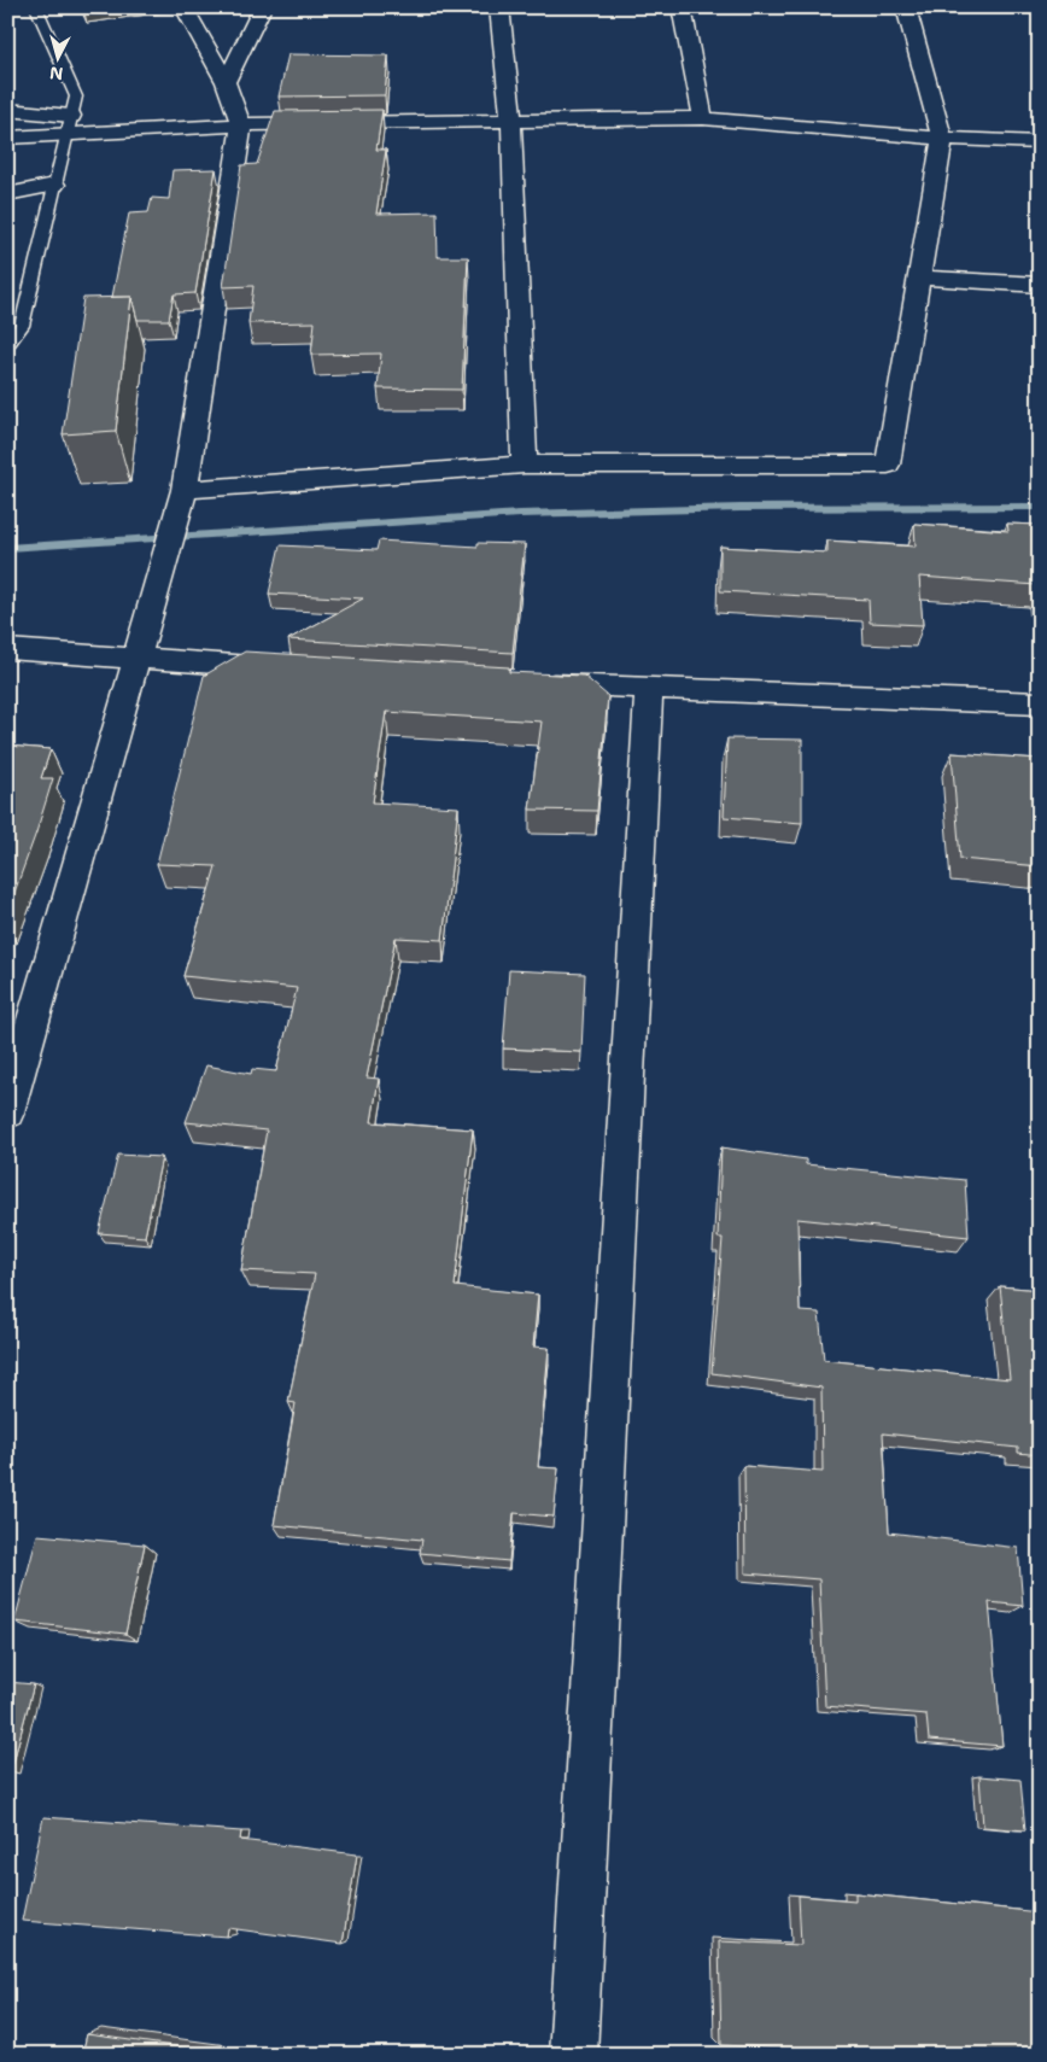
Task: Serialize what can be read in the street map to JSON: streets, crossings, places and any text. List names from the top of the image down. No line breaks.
{"north":"bottom"}
